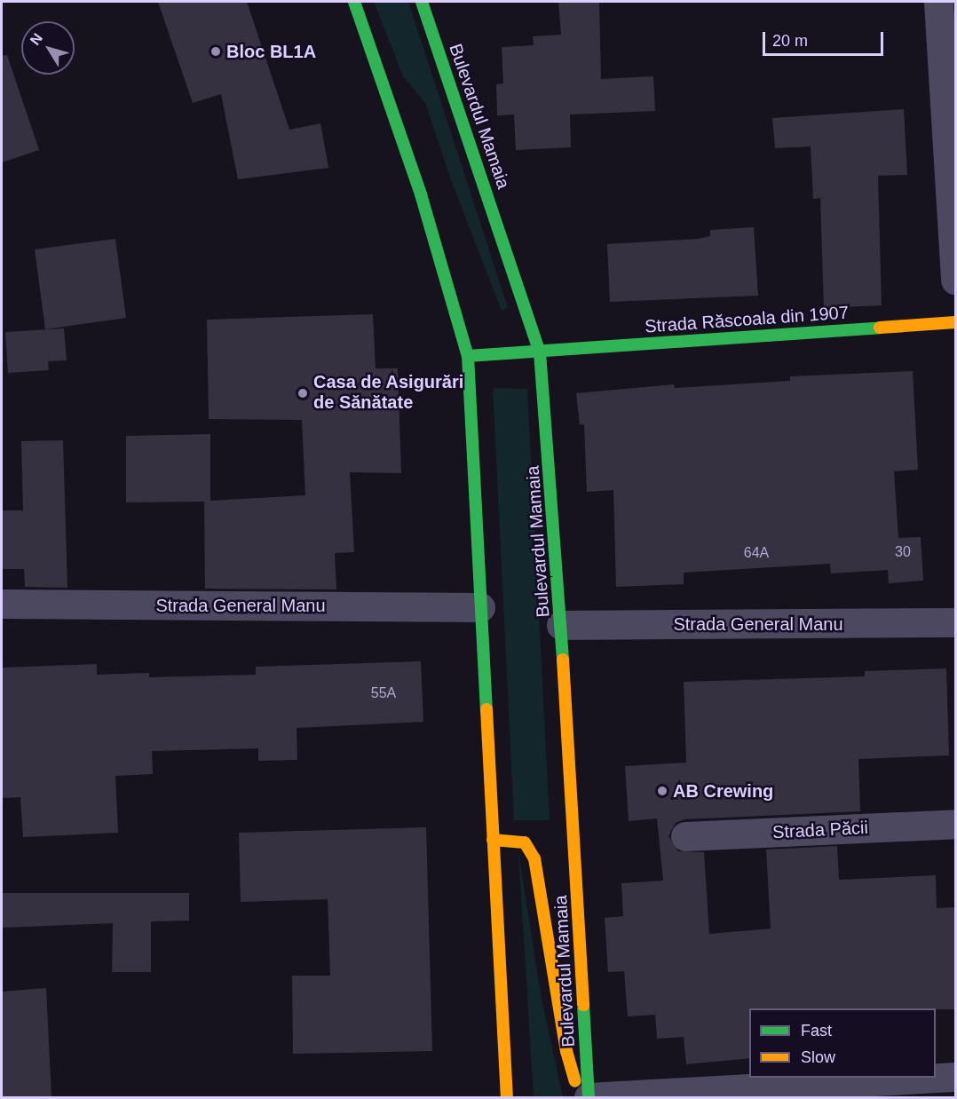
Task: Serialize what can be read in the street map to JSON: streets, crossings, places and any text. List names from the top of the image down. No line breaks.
{"streets":{"main road":["Bulevardul Mamaia","Strada Răscoala din 1907"],"street":["Strada General Manu","Strada Păcii"]},"crossings":[["Bulevardul Mamaia","Strada Răscoala din 1907"],["Bulevardul Mamaia","Strada General Manu"]],"places":["Bloc BL1A","Casa de Asigurări de Sănătate","AB Crewing"],"house_numbers":["30","64A","55A"],"legend":["Fast","Slow"],"scale_bar":"20 m","north":"top left"}
